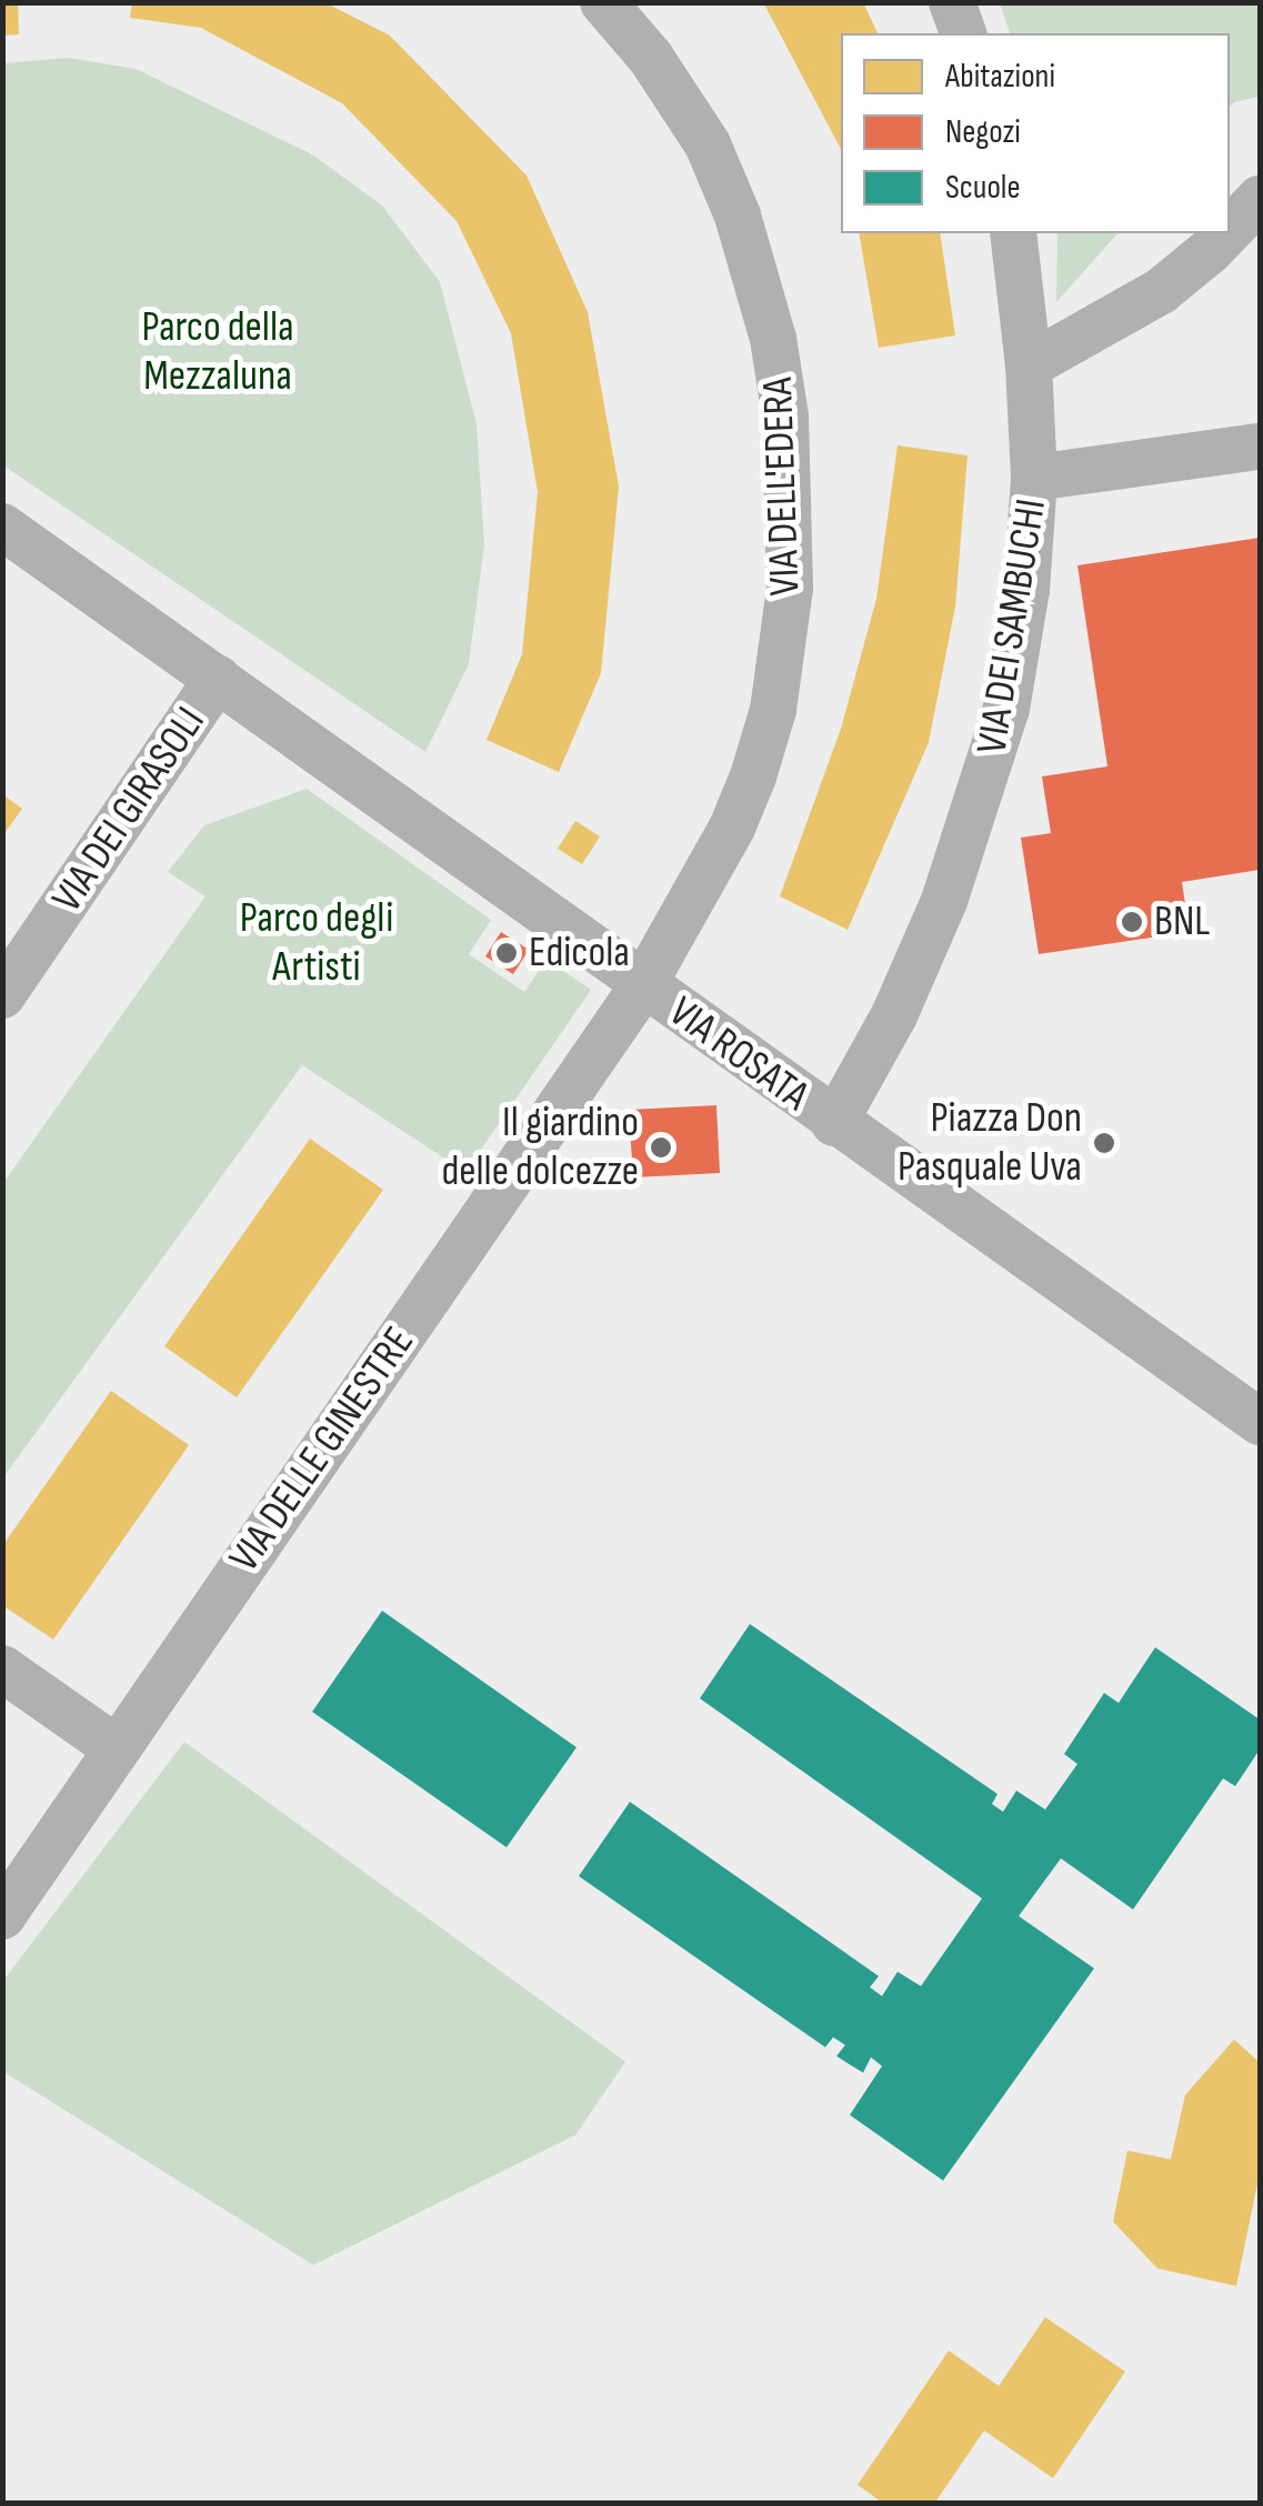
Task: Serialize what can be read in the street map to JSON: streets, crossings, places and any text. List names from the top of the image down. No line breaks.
{"streets":{"street":["VIA DELL'EDERA","VIA DEI SAMBUCHI","VIA DEI GIRASOLI","VIA ROSATA","VIA DELLE GINESTRE"]},"crossings":[["VIA DELL'EDERA","VIA ROSATA"],["VIA DELL'EDERA","VIA DELLE GINESTRE"],["VIA DEI SAMBUCHI","VIA ROSATA"],["VIA DEI GIRASOLI","VIA ROSATA"],["VIA ROSATA","VIA DELLE GINESTRE"]],"parks":["Parco della Mezzaluna","Parco degli Artisti"],"places":["BNL","Edicola","Piazza Don Pasquale Uva","Il giardino delle dolcezze"],"legend":["Abitazioni","Negozi","Scuole"]}
